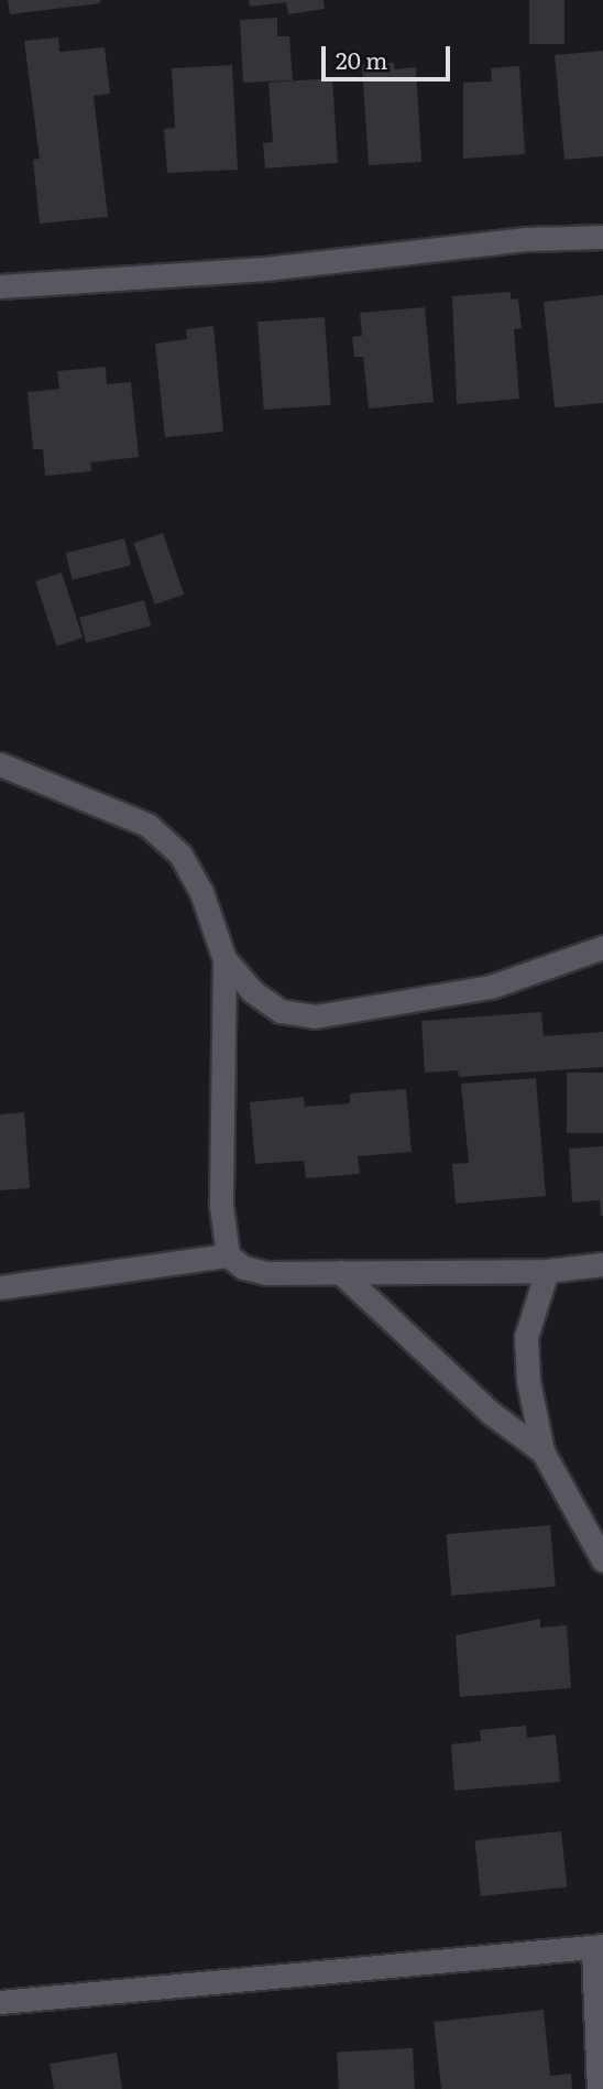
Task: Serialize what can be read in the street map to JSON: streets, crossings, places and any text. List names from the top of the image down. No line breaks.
{"scale_bar":"20 m"}
